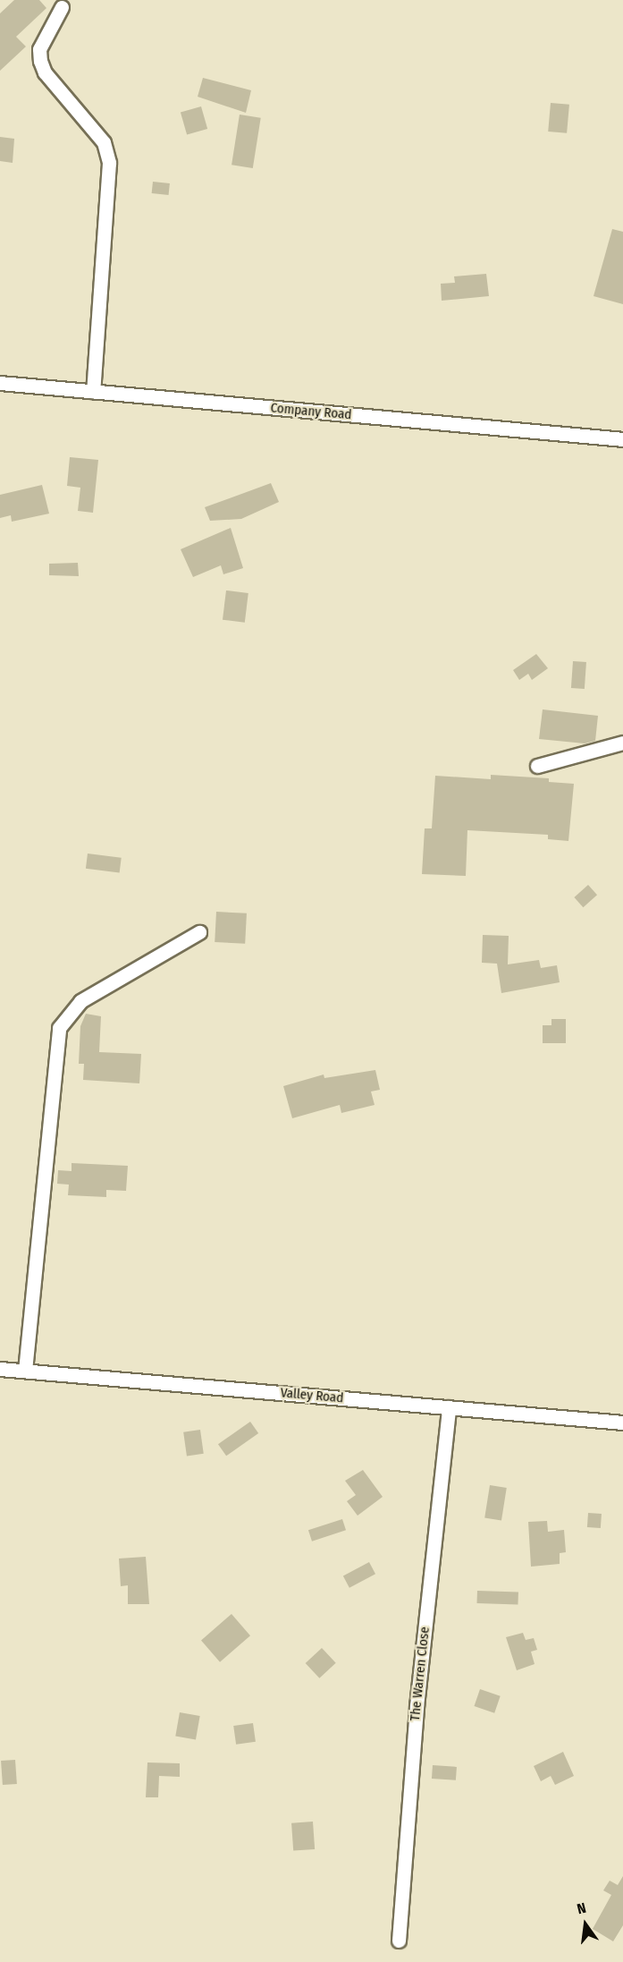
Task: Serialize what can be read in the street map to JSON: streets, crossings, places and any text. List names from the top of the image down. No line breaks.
{"streets":{"street":["Company Road","Valley Road","The Warren Close"]},"crossings":[["Valley Road","The Warren Close"]],"north":"top"}
